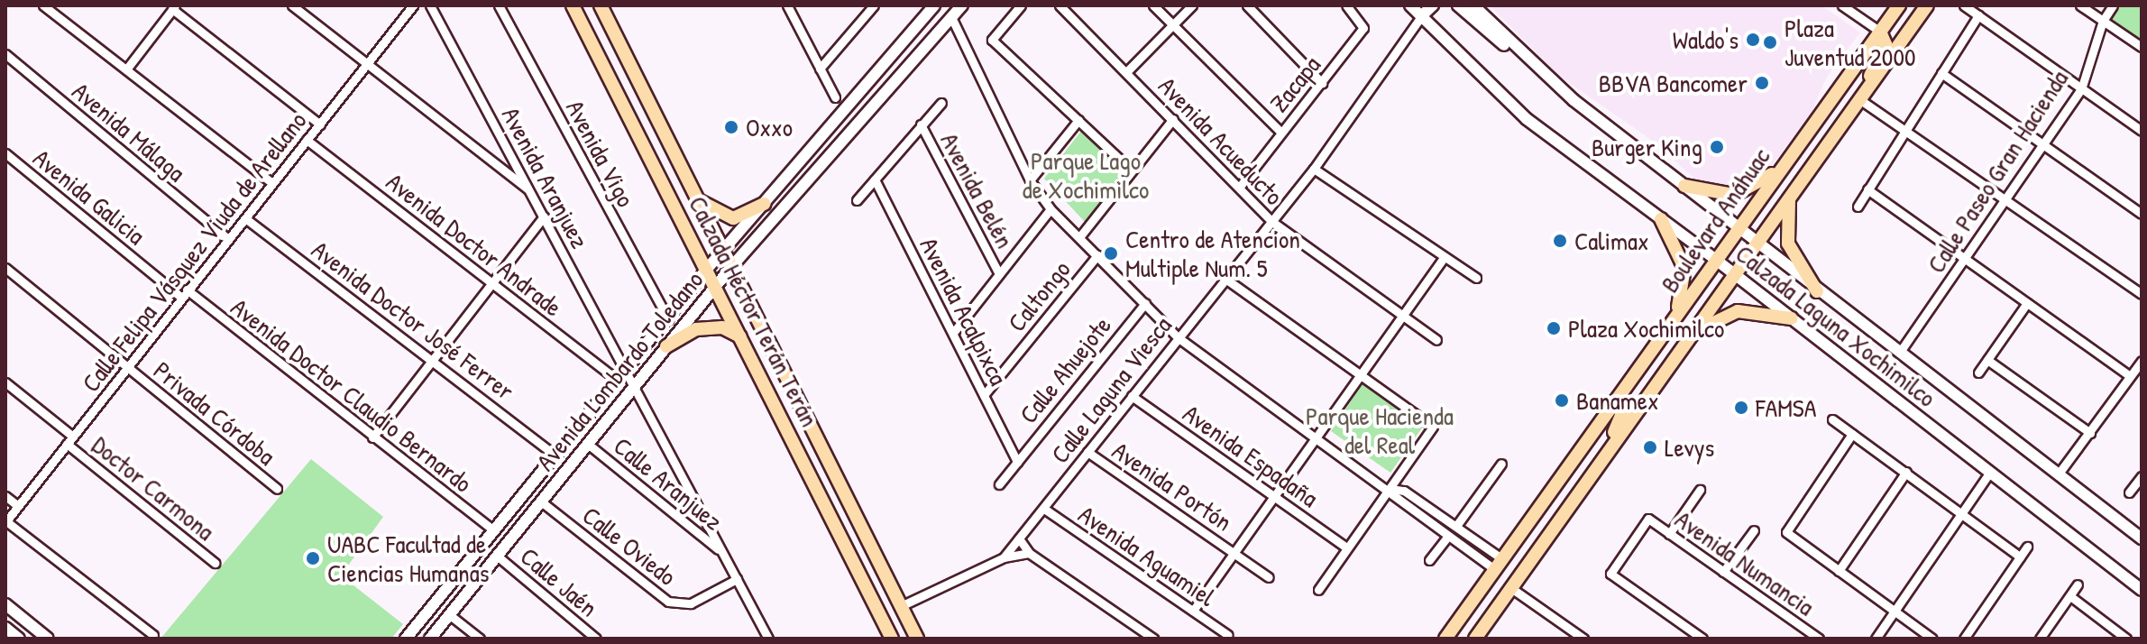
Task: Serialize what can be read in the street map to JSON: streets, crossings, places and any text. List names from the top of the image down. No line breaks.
{"streets":{"main road":["Boulevard Anáhuac","Calzada Héctor Terán Terán","Calzada Laguna Xochimilco","Avenida Lombardo Toledano"],"street":["Zacapa","Avenida Málaga","Avenida Acueducto","Avenida Vigo","Calle Paseo Gran Hacienda","Avenida Aranjuez","Avenida Belén","Avenida Galicia","Avenida Doctor Andrade","Calle Felipa Vásquez Viuda de Arellano","Caltongo","Avenida Acalpixca","Avenida Doctor José Ferrer","Calle Ahuejote","Calle Laguna Viesca","Avenida Doctor Claudio Bernardo","Privada Córdoba","Avenida Espadaña","Calle Aranjuez","Avenida Portón","Doctor Carmona","Calle Oviedo","Avenida Aguamiel","Avenida Numancia","Calle Jaén"]},"crossings":[["Zacapa","Avenida Acueducto"],["Avenida Málaga","Calle Felipa Vásquez Viuda de Arellano"],["Avenida Acueducto","Calle Laguna Viesca"],["Avenida Vigo","Avenida Lombardo Toledano"],["Calle Paseo Gran Hacienda","Calzada Laguna Xochimilco"],["Avenida Aranjuez","Avenida Lombardo Toledano"],["Avenida Aranjuez","Calle Aranjuez"],["Avenida Aranjuez","Calle Oviedo"],["Avenida Galicia","Calle Felipa Vásquez Viuda de Arellano"],["Avenida Galicia","Avenida Doctor Claudio Bernardo"],["Boulevard Anáhuac","Calzada Laguna Xochimilco"],["Avenida Doctor Andrade","Calle Felipa Vásquez Viuda de Arellano"],["Avenida Doctor Andrade","Avenida Lombardo Toledano"],["Calle Felipa Vásquez Viuda de Arellano","Avenida Doctor José Ferrer"],["Calle Felipa Vásquez Viuda de Arellano","Avenida Doctor Claudio Bernardo"],["Calle Felipa Vásquez Viuda de Arellano","Privada Córdoba"],["Calle Felipa Vásquez Viuda de Arellano","Doctor Carmona"],["Caltongo","Avenida Acalpixca"],["Calzada Héctor Terán Terán","Avenida Lombardo Toledano"],["Calzada Héctor Terán Terán","Calle Laguna Viesca"],["Avenida Acalpixca","Calle Ahuejote"],["Avenida Doctor José Ferrer","Avenida Lombardo Toledano"],["Calzada Laguna Xochimilco","Calle Laguna Viesca"],["Avenida Lombardo Toledano","Avenida Doctor Claudio Bernardo"],["Avenida Lombardo Toledano","Calle Aranjuez"],["Avenida Lombardo Toledano","Calle Oviedo"],["Avenida Lombardo Toledano","Calle Jaén"],["Calle Laguna Viesca","Avenida Espadaña"],["Calle Laguna Viesca","Avenida Portón"],["Calle Laguna Viesca","Avenida Aguamiel"]],"parks":["Parque Lago de Xochimilco","Parque Hacienda del Real"],"places":["Waldo's","Plaza Juventud 2000","BBVA Bancomer","Oxxo","Burger King","Calimax","Centro de Atencion Multiple Num. 5","Plaza Xochimilco","Banamex","FAMSA","Levys","UABC Facultad de Ciencias Humanas"]}
